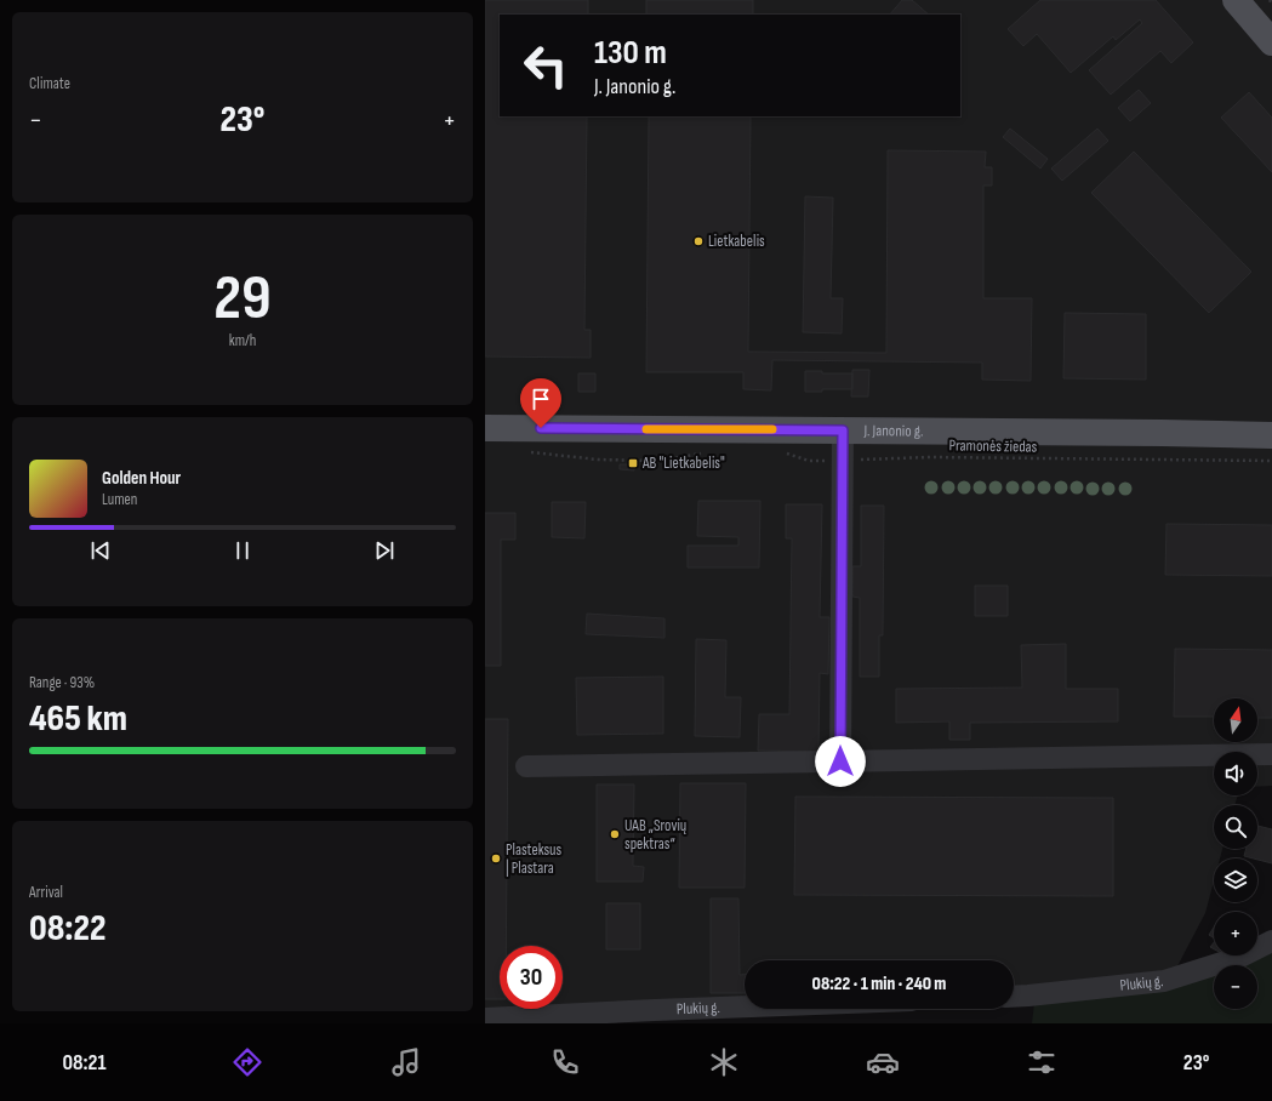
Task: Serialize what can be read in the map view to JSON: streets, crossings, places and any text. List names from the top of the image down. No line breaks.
{"streets":{"main road":["J. Janonio g."],"street":["Plukių g."],"path":["Pramonės žiedas"]},"places":{"other":["Lietkabelis","UAB „Srovių spektras“","Plasteksus | Plastara"],"transit":["AB \"Lietkabelis\""]},"north":"top","page":{"tile":["Climate",["29","km/h"],["Range · 93%","465 km"],["Arrival","08:22"]],"turn":["130 m","J. Janonio g."],"heat":["−","23°","+"],"song":["Golden Hour","Lumen"],"map_buttons":["+","−"],"limit":"30","trip":"08:22 · 1 min · 240 m","tabs":["08:21","23°"]}}
